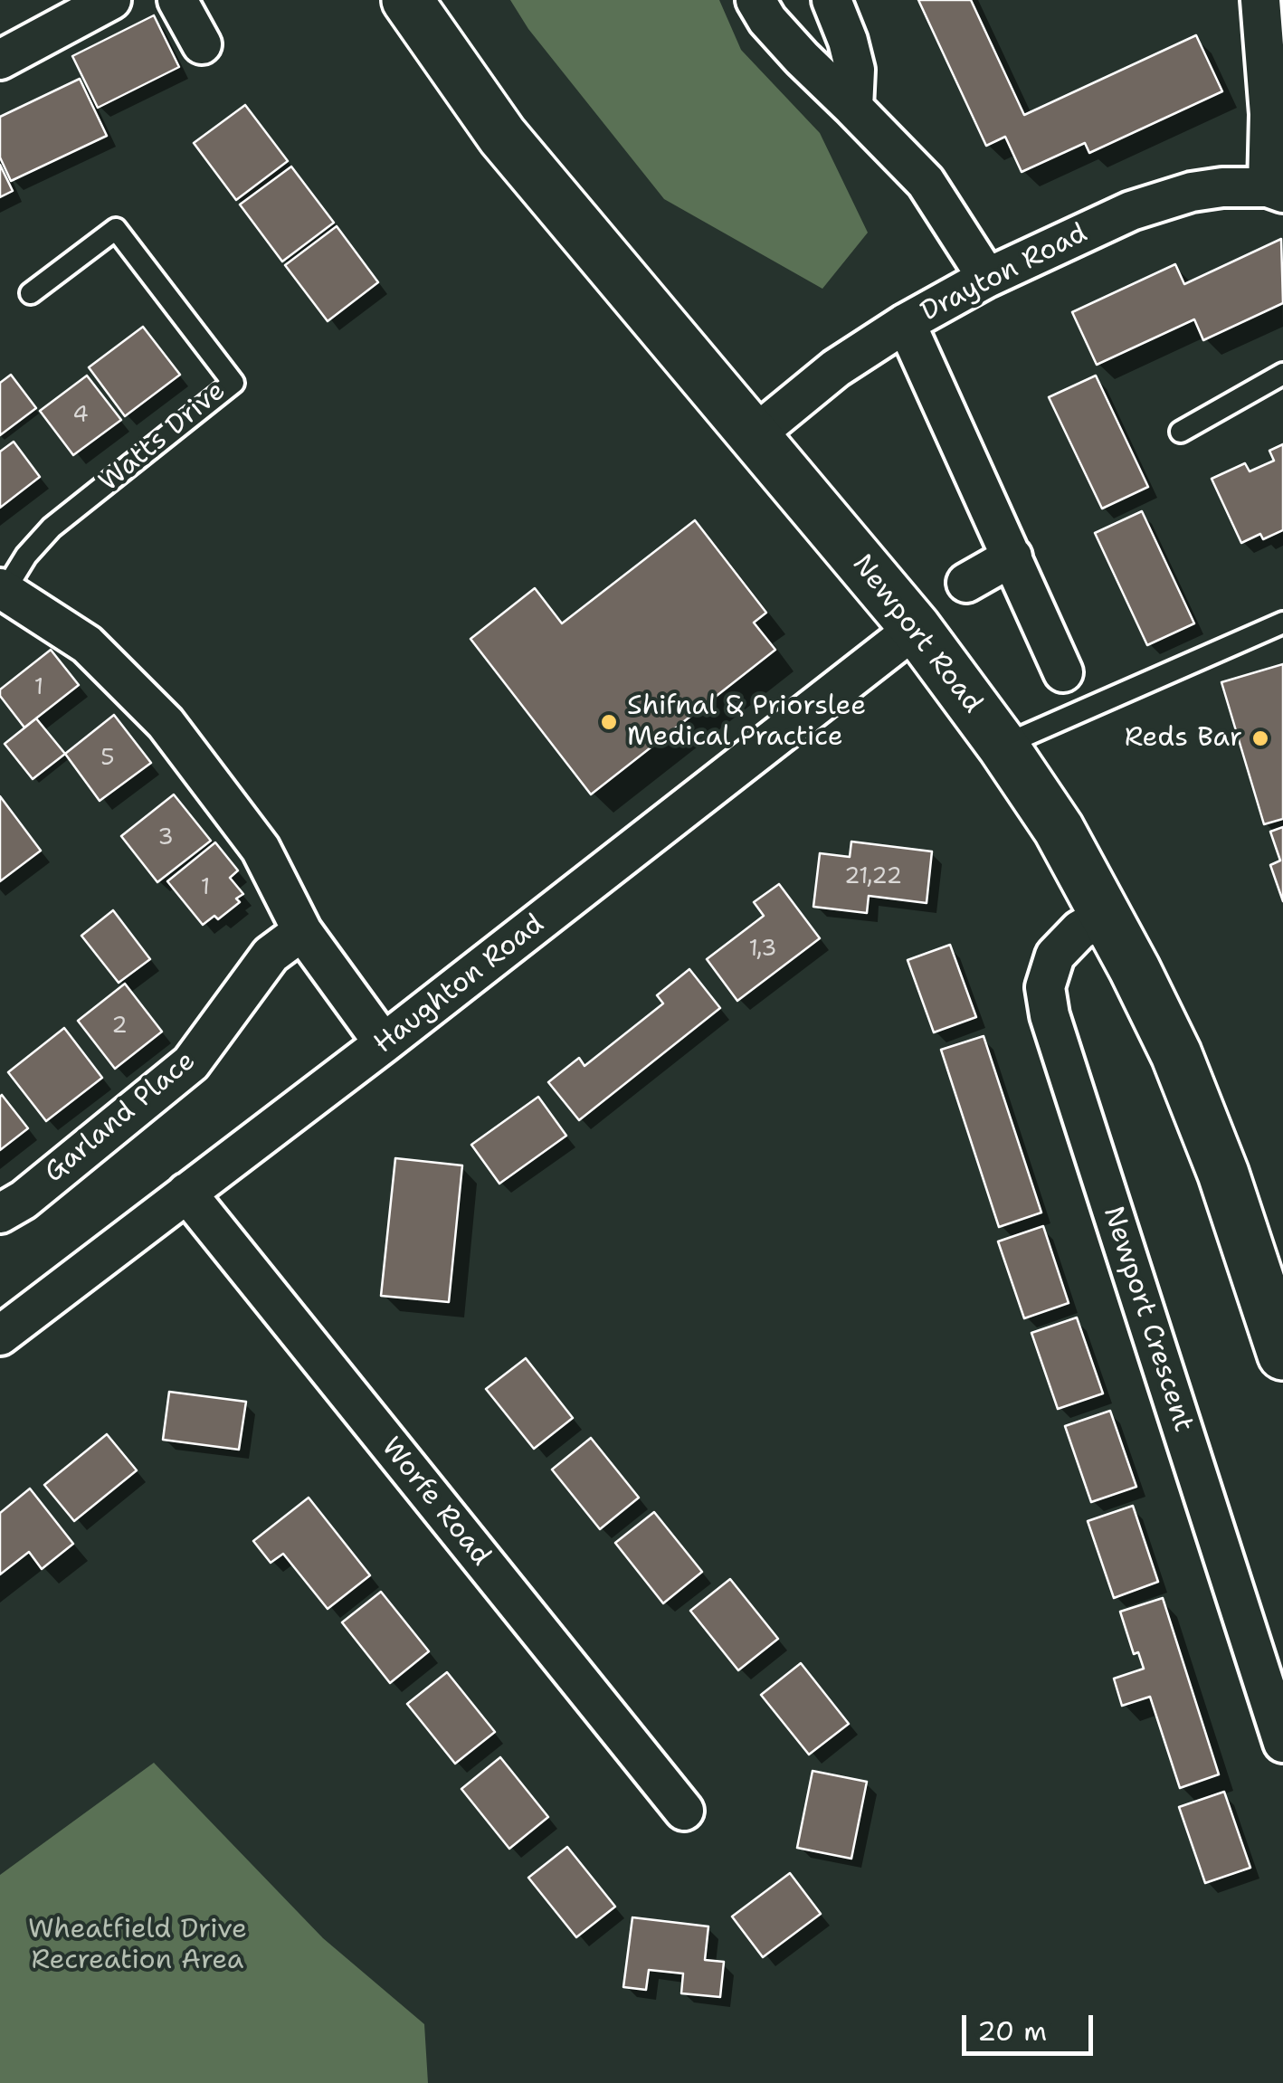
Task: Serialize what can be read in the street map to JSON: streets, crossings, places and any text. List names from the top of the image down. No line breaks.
{"streets":{"main road":["Newport Road"],"street":["Drayton Road","Watts Drive","Haughton Road","Garland Place","Newport Crescent","Worfe Road"]},"crossings":[["Drayton Road","Newport Road"],["Watts Drive","Haughton Road"],["Watts Drive","Garland Place"],["Newport Road","Haughton Road"],["Newport Road","Newport Crescent"],["Haughton Road","Worfe Road"]],"parks":["Wheatfield Drive Recreation Area"],"places":["Shifnal & Priorslee Medical Practice","Reds Bar"],"house_numbers":["4","1","5","3","21,22","1","1,3","2"],"scale_bar":"20 m"}
